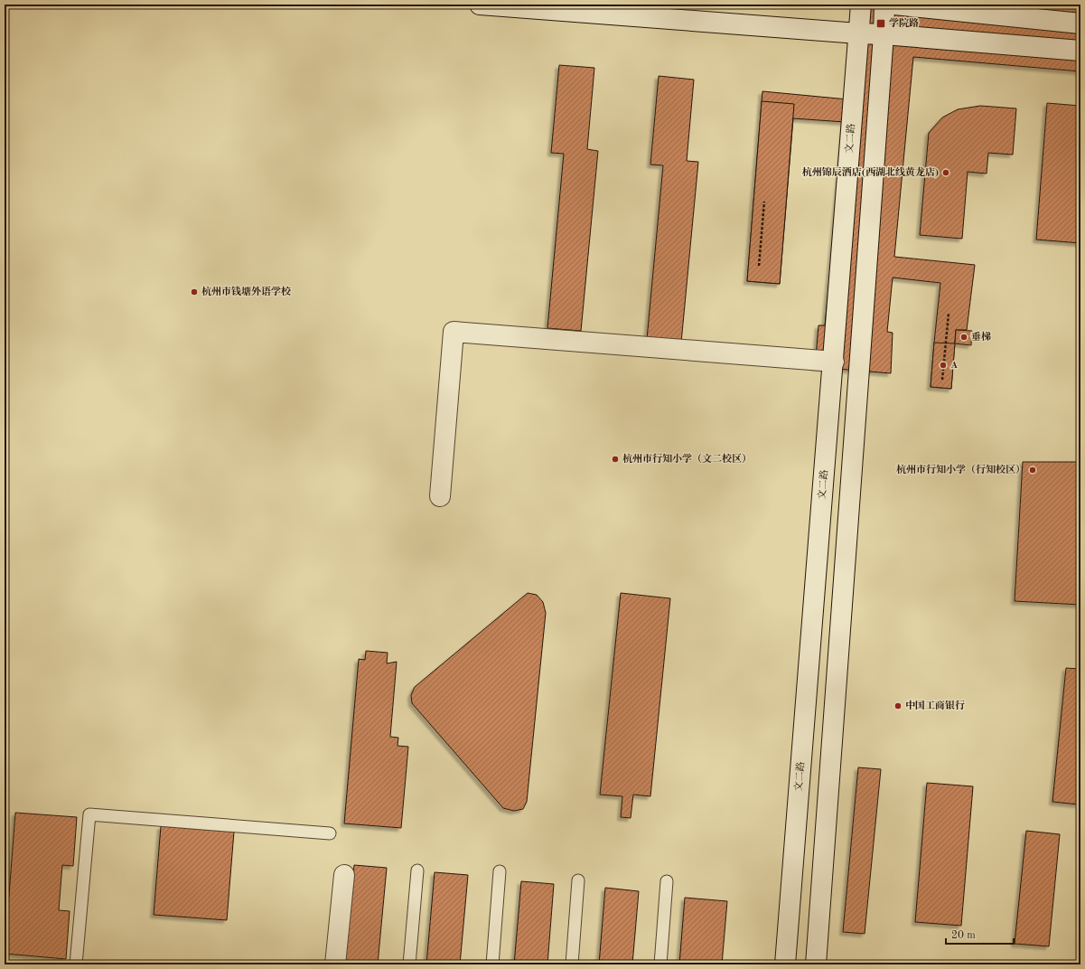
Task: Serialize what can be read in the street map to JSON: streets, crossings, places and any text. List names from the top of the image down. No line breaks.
{"streets":{"main road":["文二路"]},"places":{"transit":["学院路"],"other":["杭州锦辰酒店(西湖北线黄龙店)","杭州市钱塘外语学校","垂梯","A","杭州市行知小学（文二校区）","杭州市行知小学（行知校区）","中国工商银行"]},"scale_bar":"20 m"}
